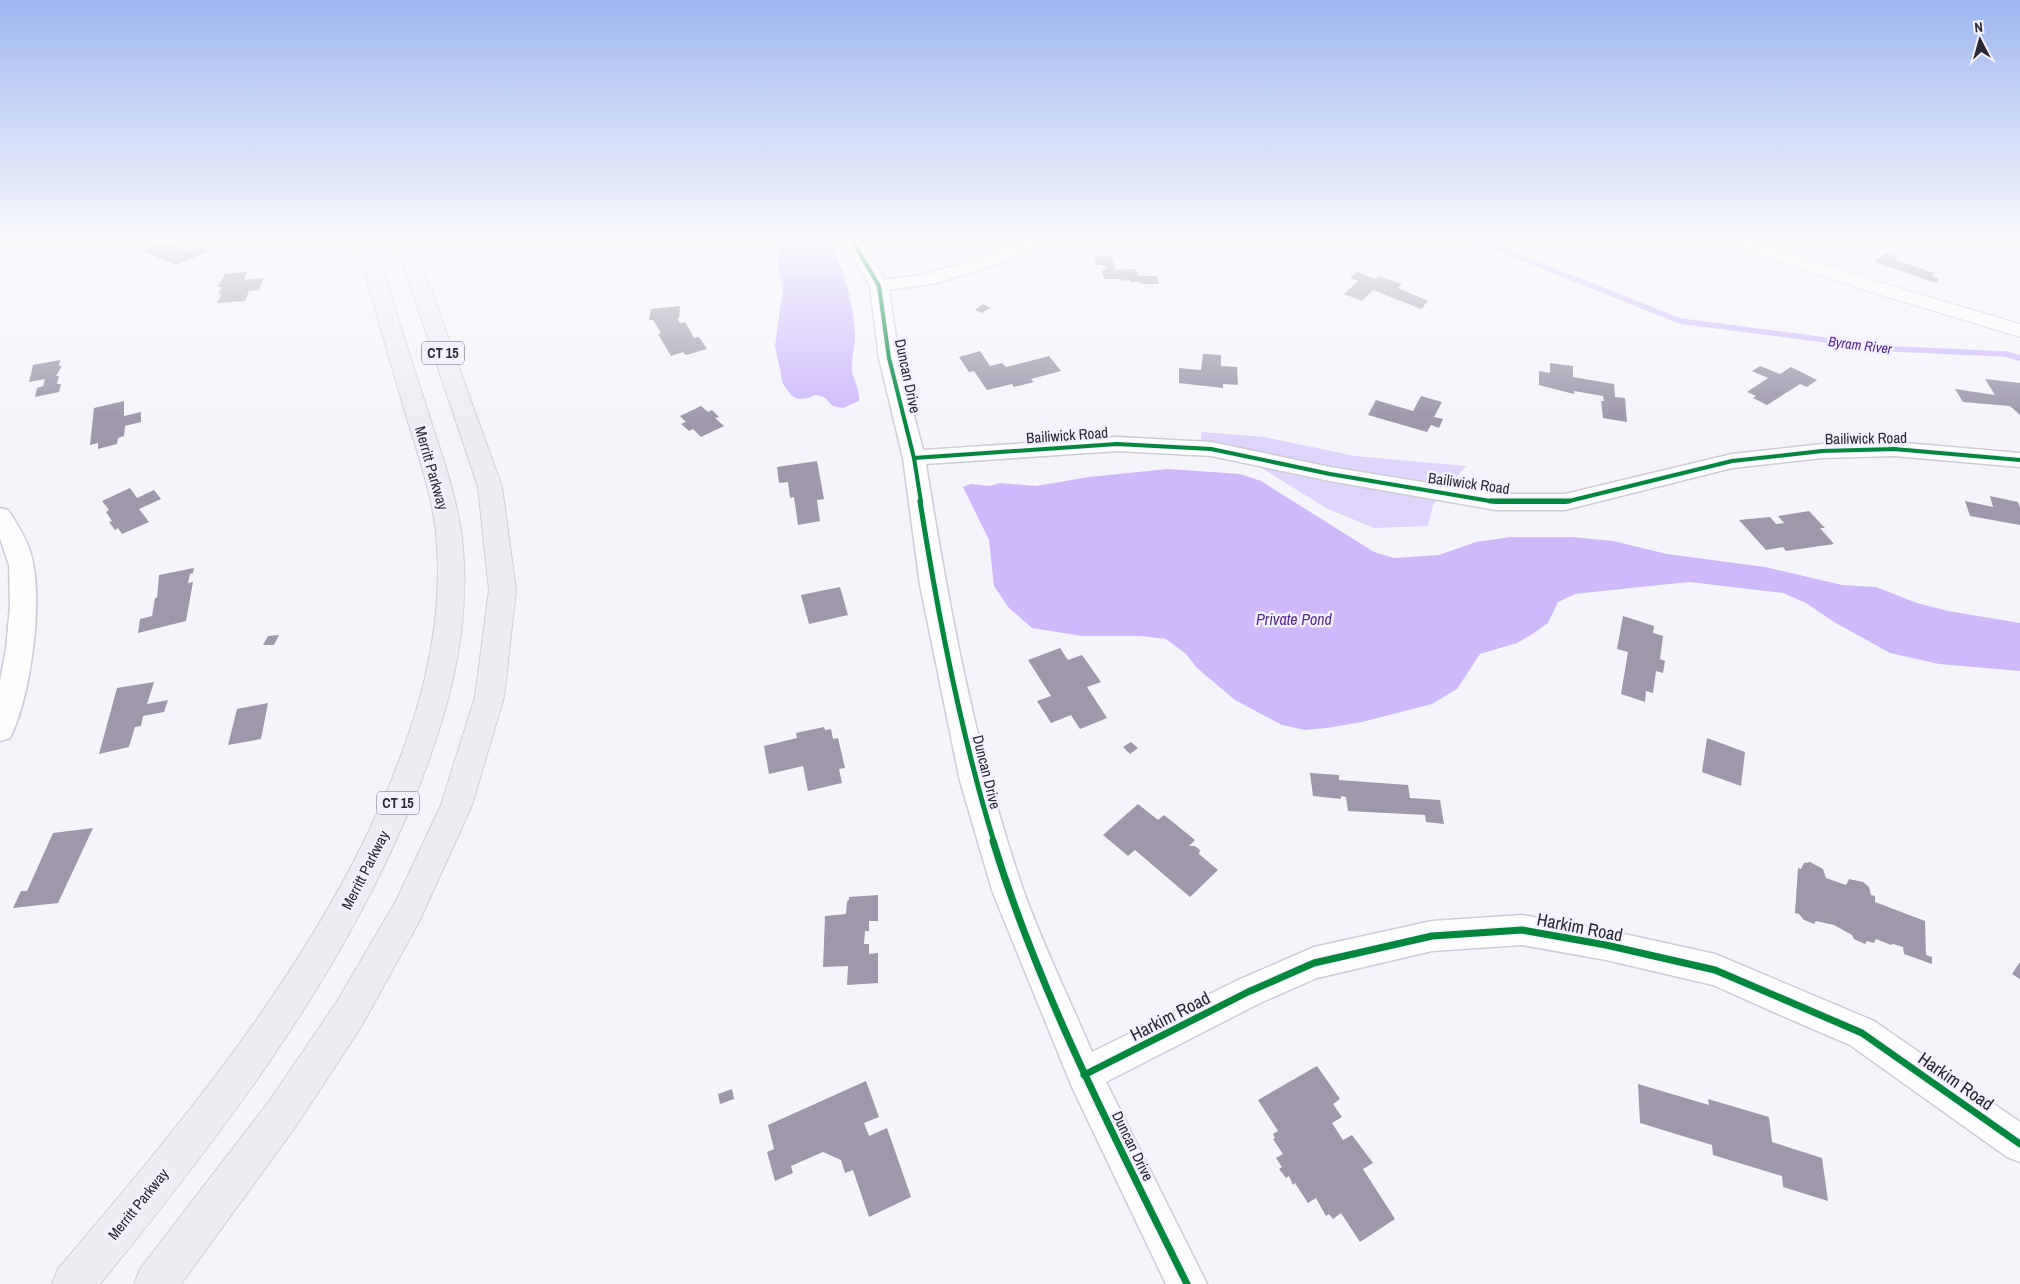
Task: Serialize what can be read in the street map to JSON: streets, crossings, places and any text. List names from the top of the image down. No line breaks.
{"streets":{"highway":["CT 15","Merritt Parkway"],"street":["Duncan Drive","Bailiwick Road","Harkim Road"]},"crossings":[["Duncan Drive","Bailiwick Road"],["Duncan Drive","Harkim Road"]],"water":["Byram River","Private Pond"],"north":"top"}
